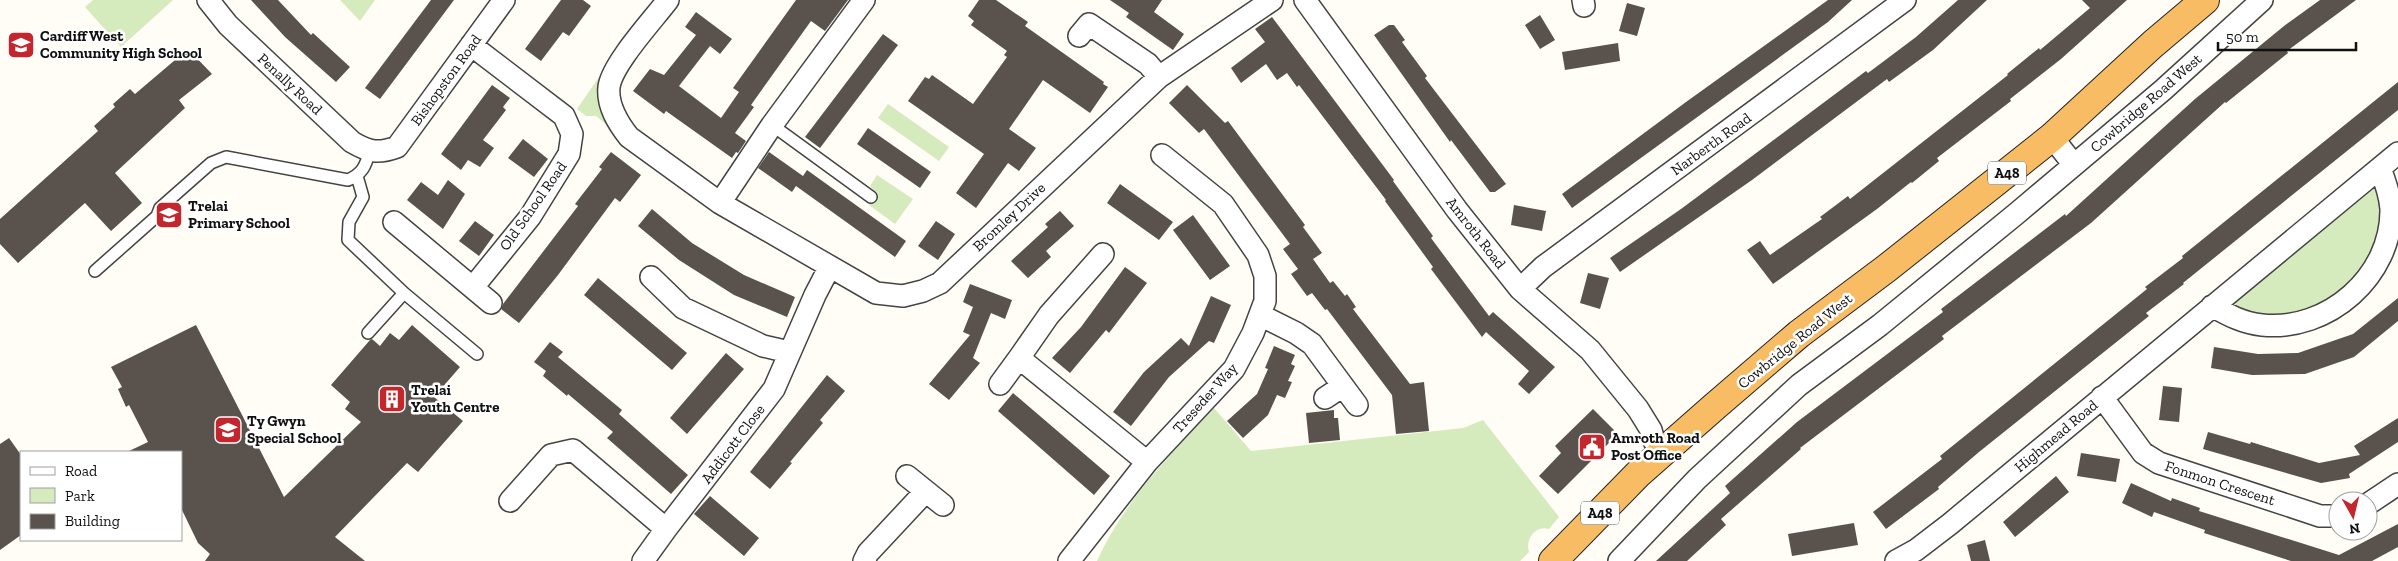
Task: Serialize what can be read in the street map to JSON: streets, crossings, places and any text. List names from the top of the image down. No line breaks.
{"streets":{"highway":["Cowbridge Road West","A48"],"street":["Bishopston Road","Penally Road","Narberth Road","Old School Road","Bromley Drive","Amroth Road","Treseder Way","Highmead Road","Addicott Close","Fonmon Crescent"]},"crossings":[["Bishopston Road","Penally Road"],["Bishopston Road","Old School Road"],["Cowbridge Road West","Amroth Road"],["Narberth Road","Amroth Road"],["Bromley Drive","Addicott Close"],["Highmead Road","Fonmon Crescent"]],"places":{"school or university":["Cardiff West Community High School","Trelai Primary School","Ty Gwyn Special School"],"building":["Trelai Youth Centre"],"public building":["Amroth Road Post Office"]},"legend":["Road","Park","Building"],"scale_bar":"50 m","north":"bottom"}
